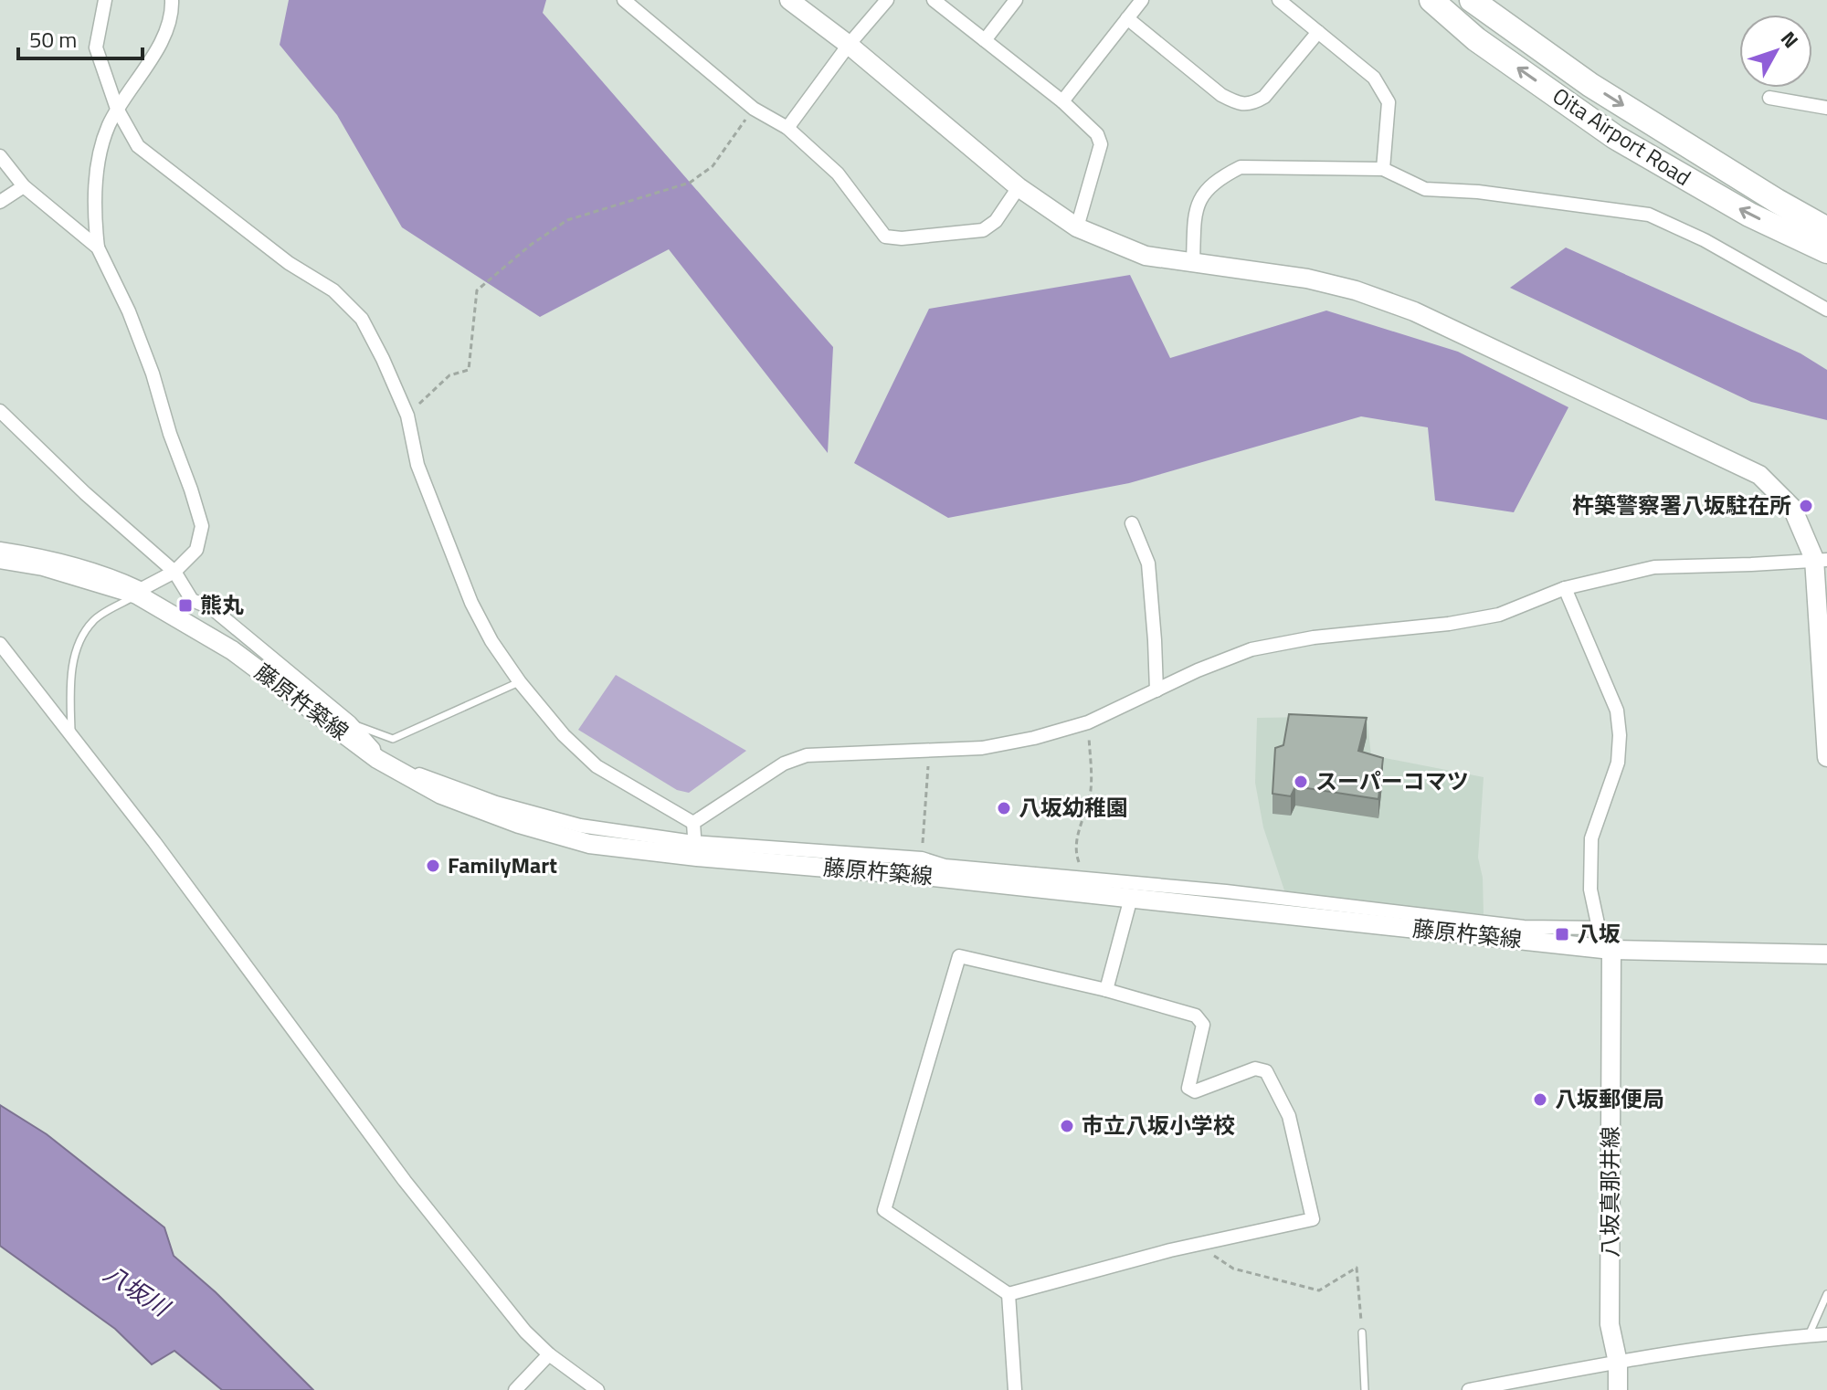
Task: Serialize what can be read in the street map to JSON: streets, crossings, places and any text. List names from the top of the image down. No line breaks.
{"streets":{"highway":["Oita Airport Road"],"main road":["藤原杵築線","八坂真那井線"]},"crossings":[["藤原杵築線","八坂真那井線"]],"water":["八坂川"],"places":{"other":["杵築警察署八坂駐在所","スーパーコマツ","八坂幼稚園","FamilyMart","八坂郵便局","市立八坂小学校"],"transit":["熊丸","八坂"]},"scale_bar":"50 m","north":"top right"}
